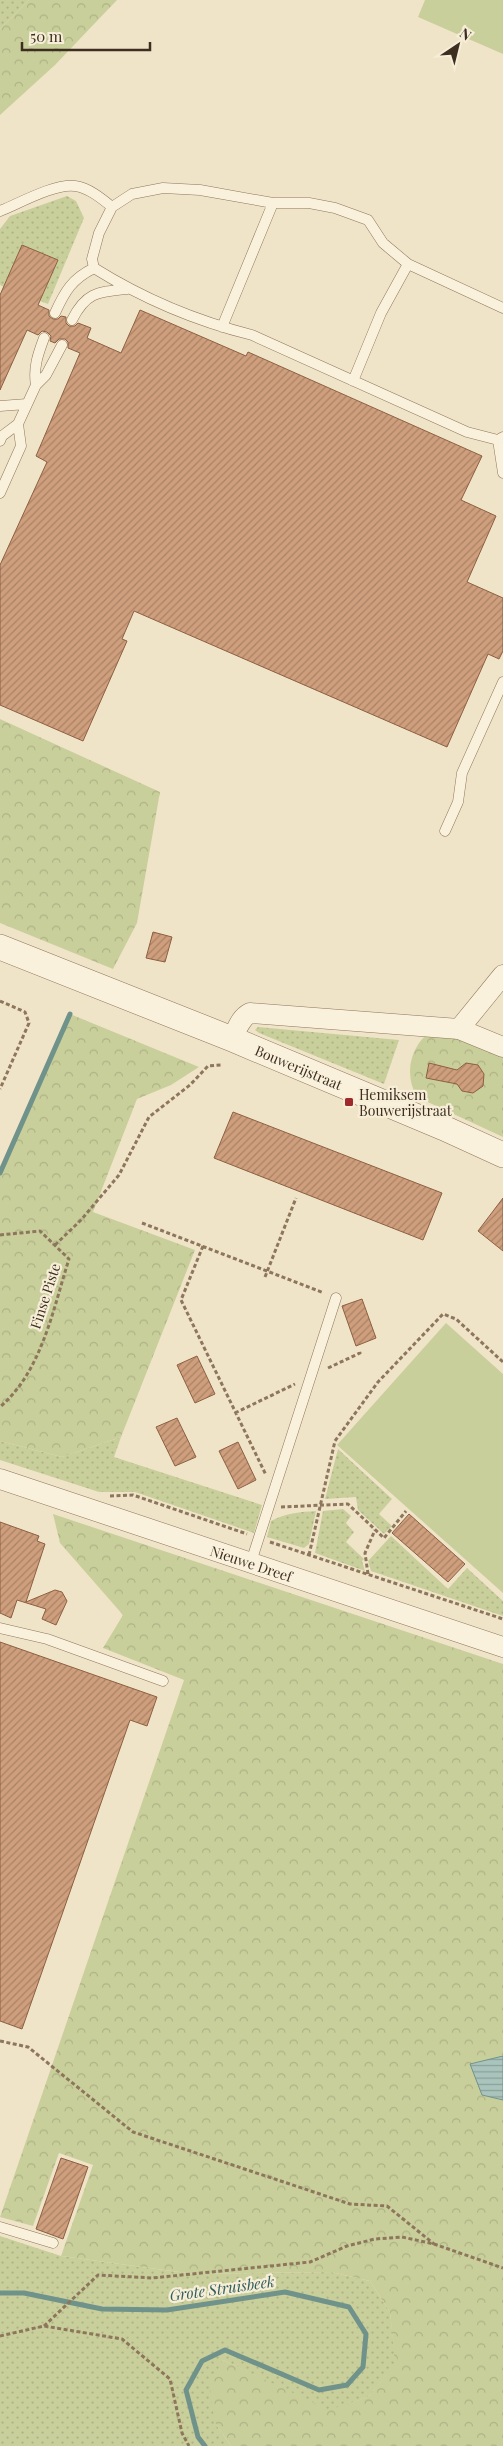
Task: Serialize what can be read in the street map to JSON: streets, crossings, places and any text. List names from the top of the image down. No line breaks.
{"streets":{"street":["Bouwerijstraat","Nieuwe Dreef"],"path":["Finse Piste"]},"water":["Grote Struisbeek"],"places":{"transit":["Hemiksem Bouwerijstraat"]},"scale_bar":"50 m","north":"top right"}
